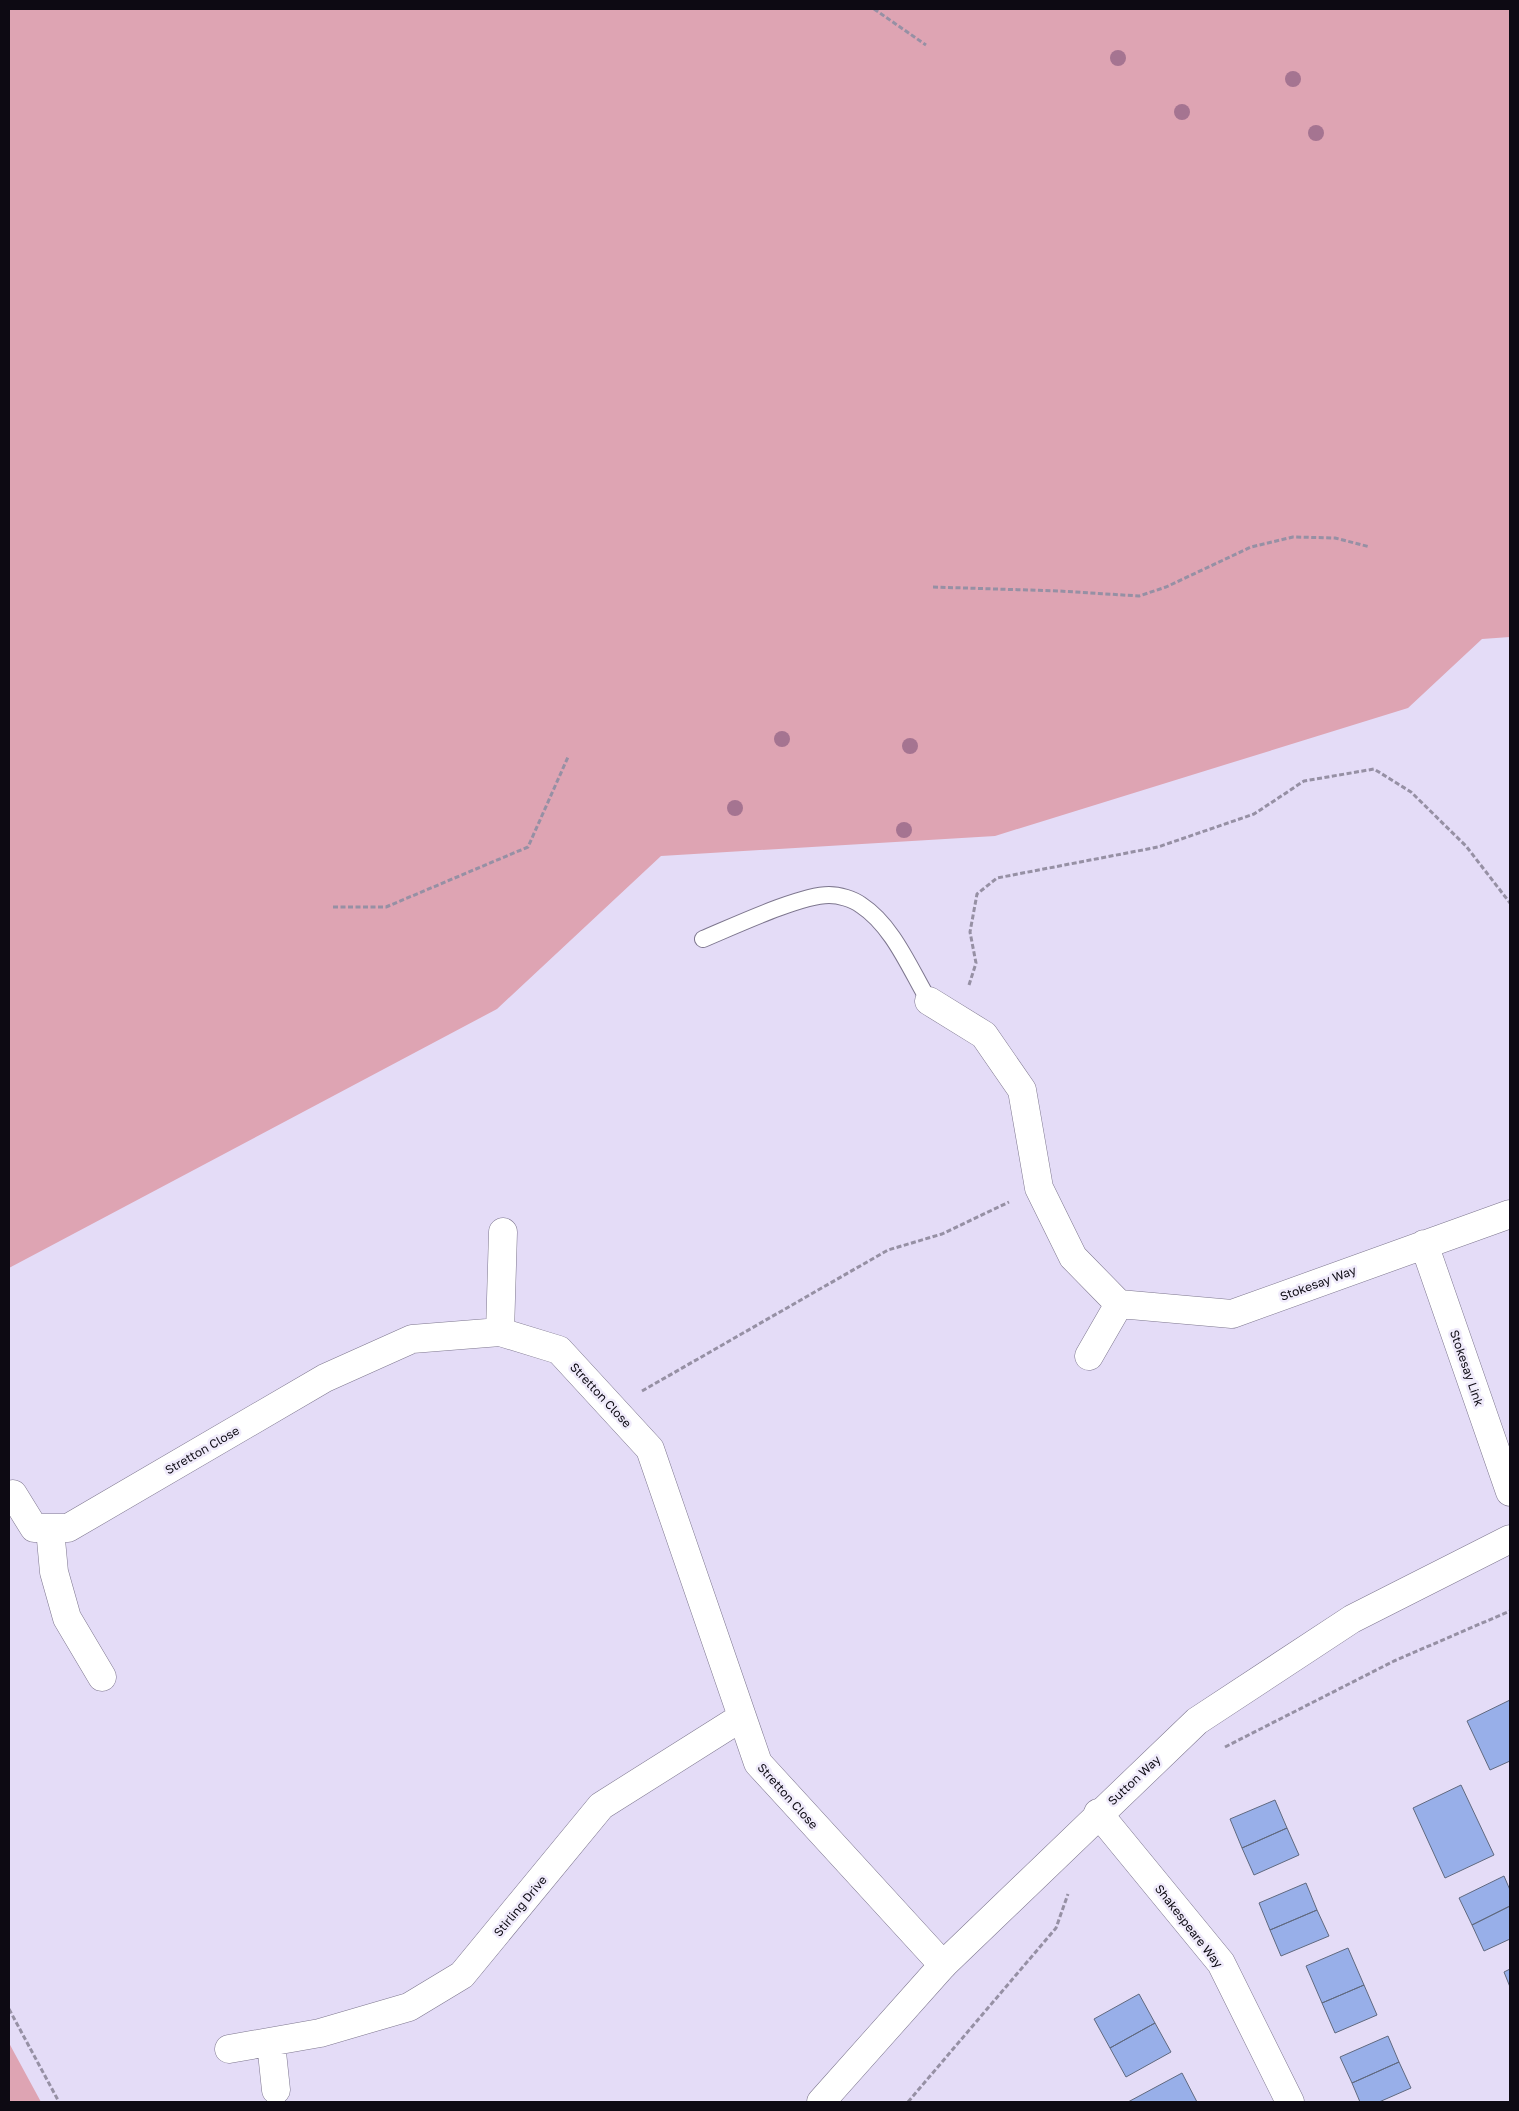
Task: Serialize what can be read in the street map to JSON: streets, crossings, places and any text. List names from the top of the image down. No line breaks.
{"streets":{"street":["Stokesay Way","Stokesay Link","Stretton Close","Sutton Way","Stirling Drive","Shakespeare Way"]},"crossings":[["Stokesay Way","Stokesay Link"],["Stretton Close","Sutton Way"],["Stretton Close","Stirling Drive"],["Sutton Way","Shakespeare Way"]]}
